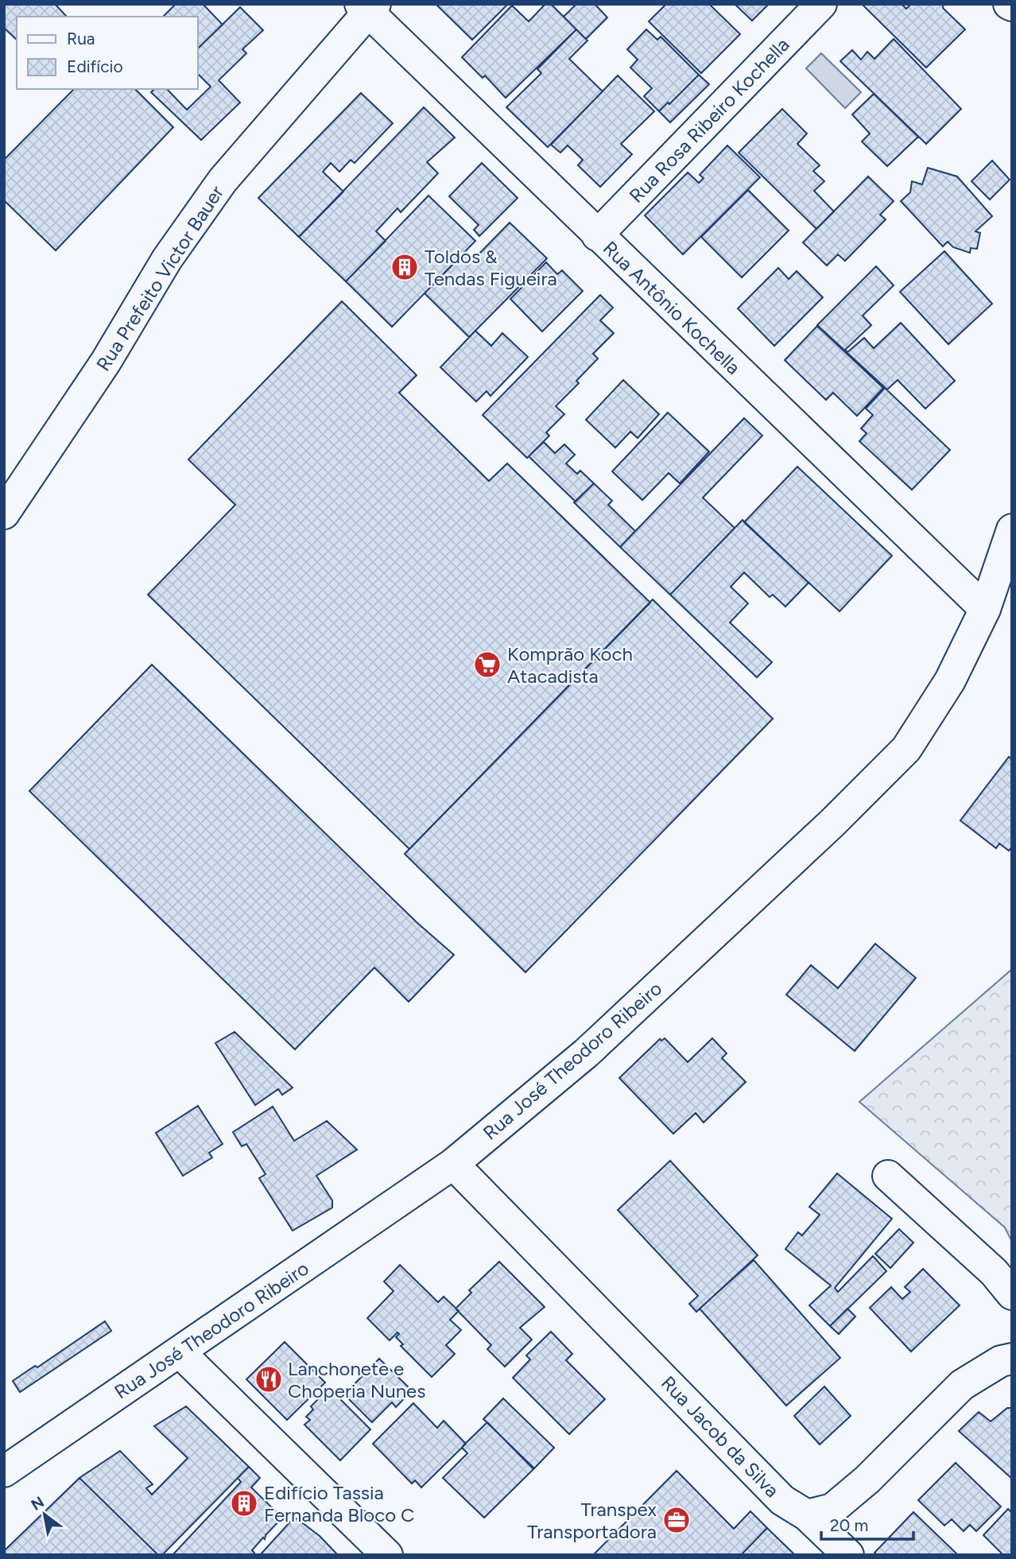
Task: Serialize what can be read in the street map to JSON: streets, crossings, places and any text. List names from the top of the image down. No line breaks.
{"streets":{"street":["Rua Rosa Ribeiro Kochella","Rua Prefeito Victor Bauer","Rua Antônio Kochella","Rua José Theodoro Ribeiro","Rua Jacob da Silva"]},"crossings":[["Rua Rosa Ribeiro Kochella","Rua Antônio Kochella"],["Rua Prefeito Victor Bauer","Rua Antônio Kochella"],["Rua Antônio Kochella","Rua José Theodoro Ribeiro"],["Rua José Theodoro Ribeiro","Rua Jacob da Silva"]],"places":{"building":["Toldos & Tendas Figueira","Edifício Tassia Fernanda Bloco C"],"supermarket":["Komprão Koch Atacadista"],"restaurant":["Lanchonete e Choperia Nunes"],"office":["Transpex Transportadora"]},"legend":["Rua","Edifício"],"scale_bar":"20 m","north":"top left"}
